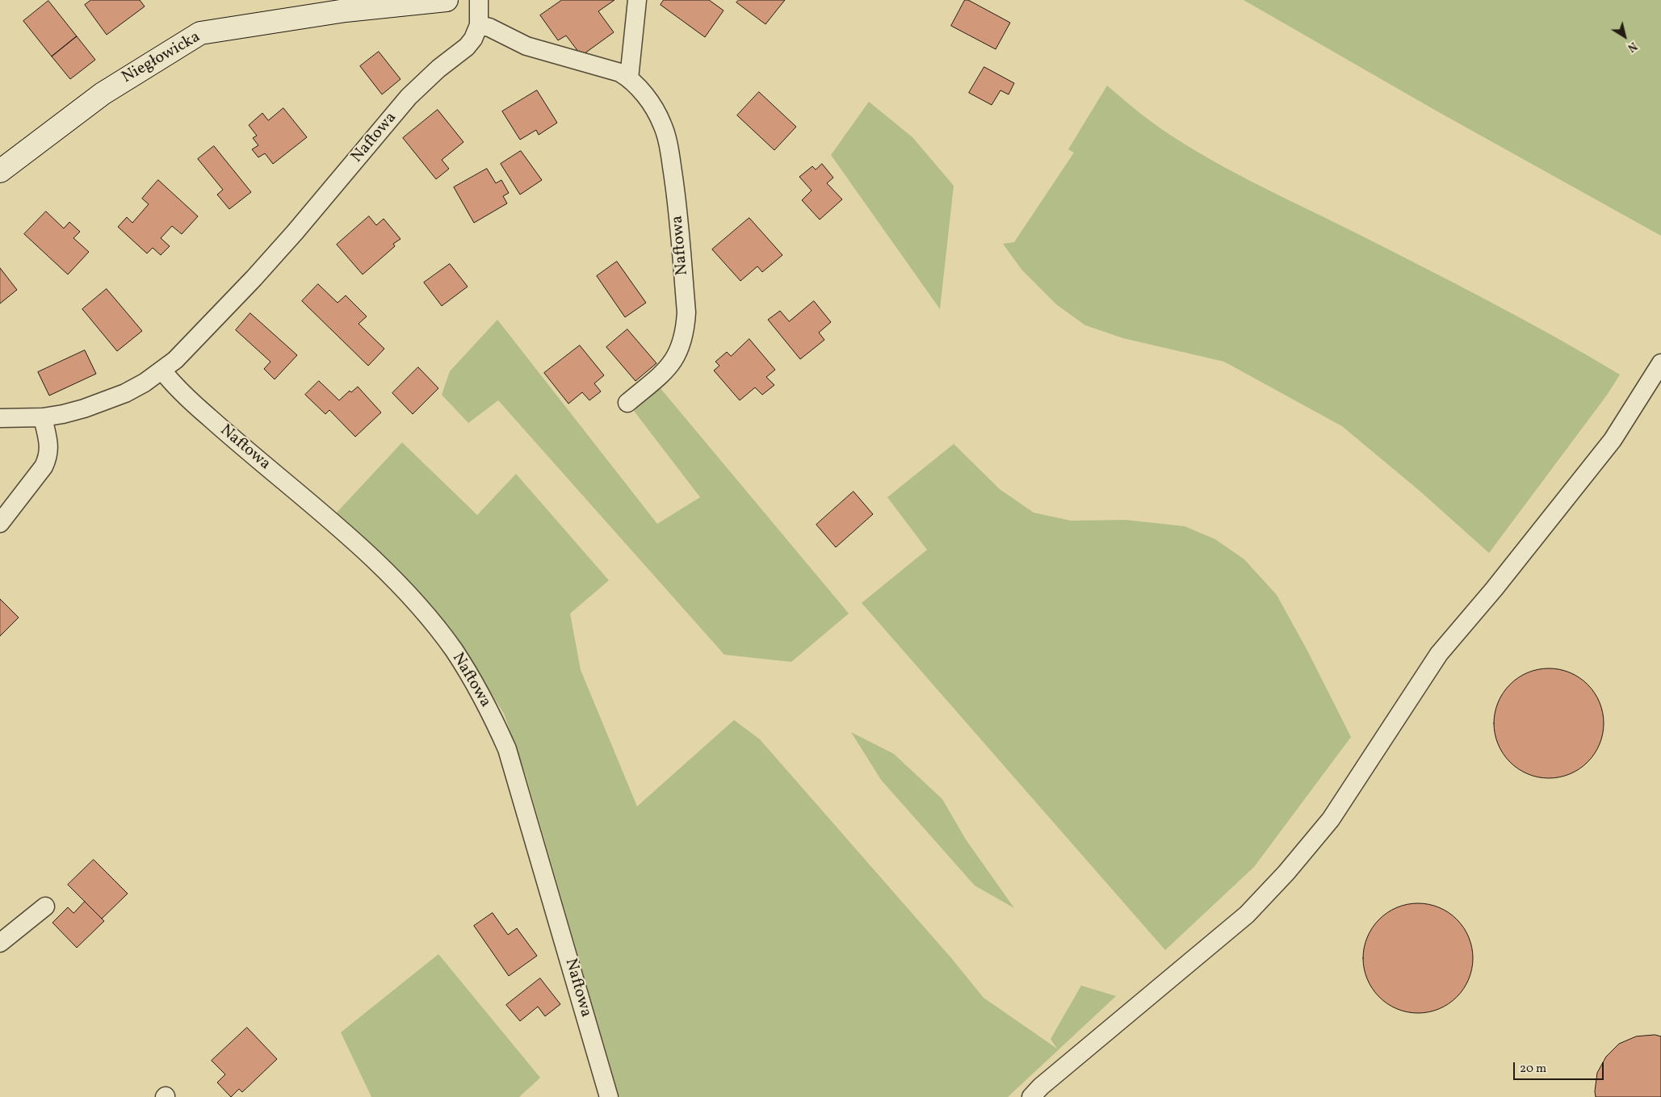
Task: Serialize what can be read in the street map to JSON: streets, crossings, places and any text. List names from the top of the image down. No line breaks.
{"streets":{"street":["Niegłowicka"],"lane":["Naftowa"]},"scale_bar":"20 m","north":"bottom right"}
